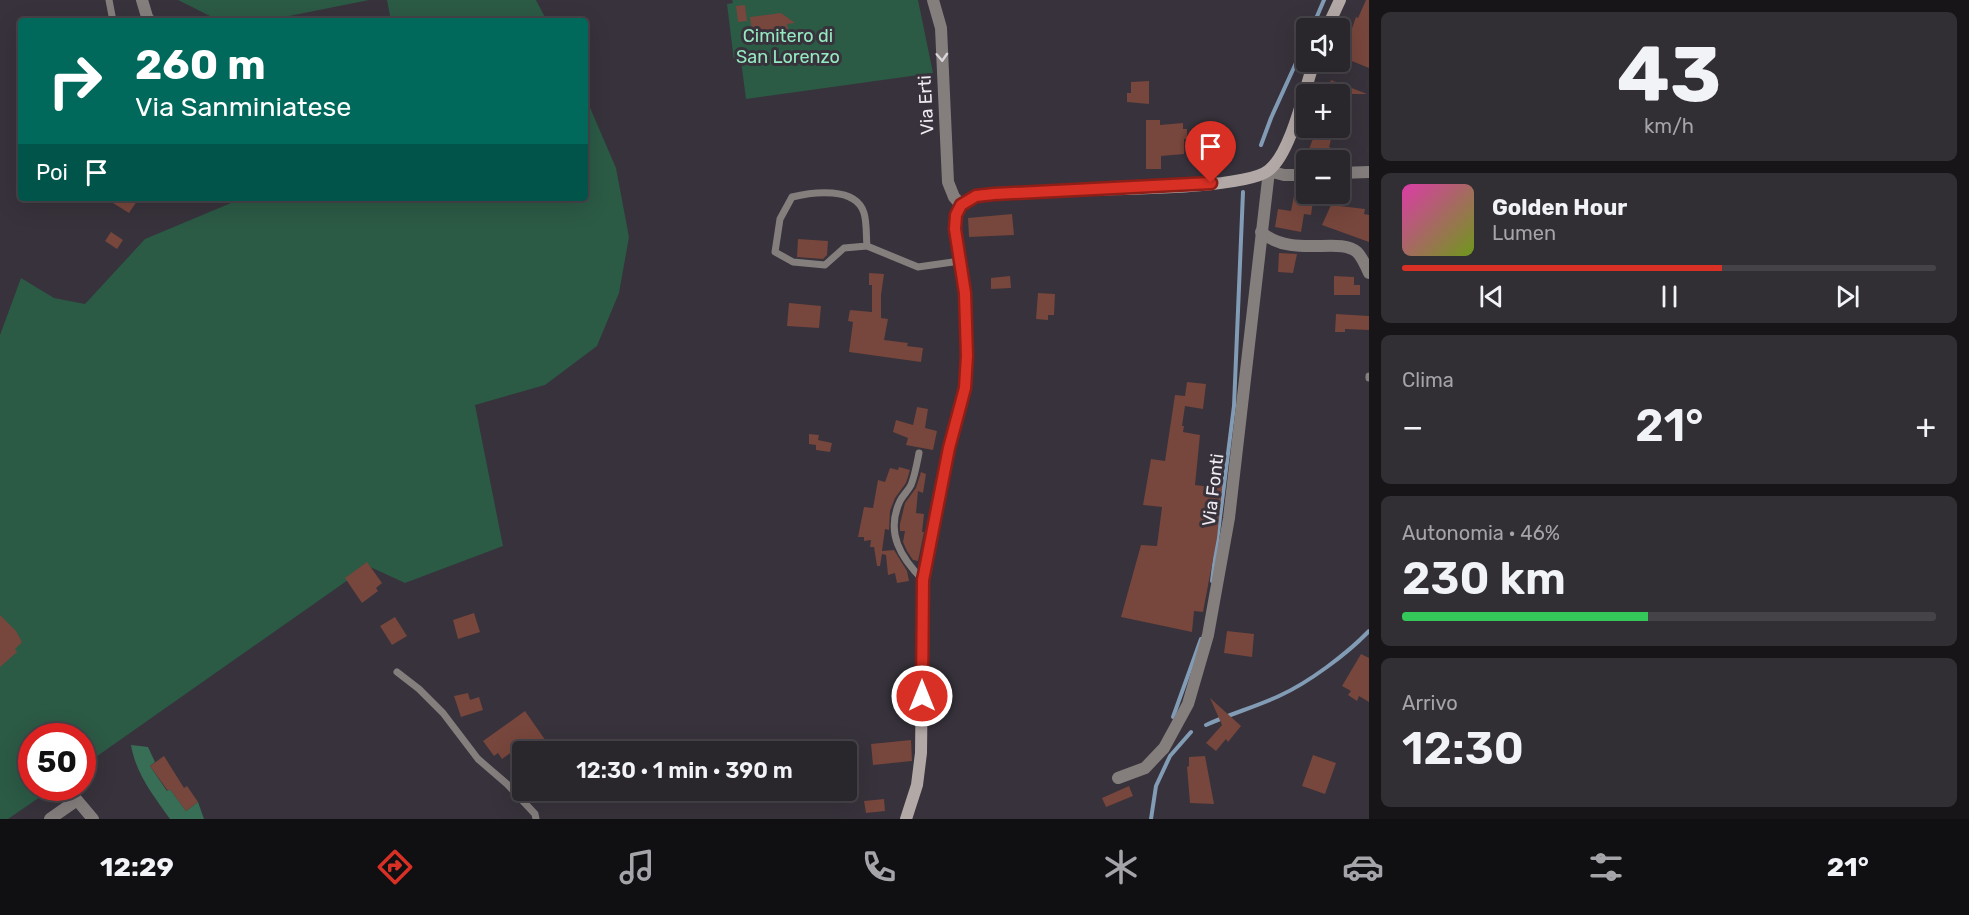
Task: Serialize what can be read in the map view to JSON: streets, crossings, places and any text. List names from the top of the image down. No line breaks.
{"streets":{"street":["Via Erti","Via Fonti"]},"one_way":["Via Erti"],"parks":["Cimitero di San Lorenzo"],"page":{"tile":[["43","km/h"],"Clima",["Autonomia · 46%","230 km"],["Arrivo","12:30"]],"map_buttons":["+","−"],"turn":["260 m","Via Sanminiatese"],"then":"Poi","song":["Golden Hour","Lumen"],"heat":["−","21°","+"],"limit":"50","trip":"12:30 · 1 min · 390 m","tabs":["12:29","21°"]}}
